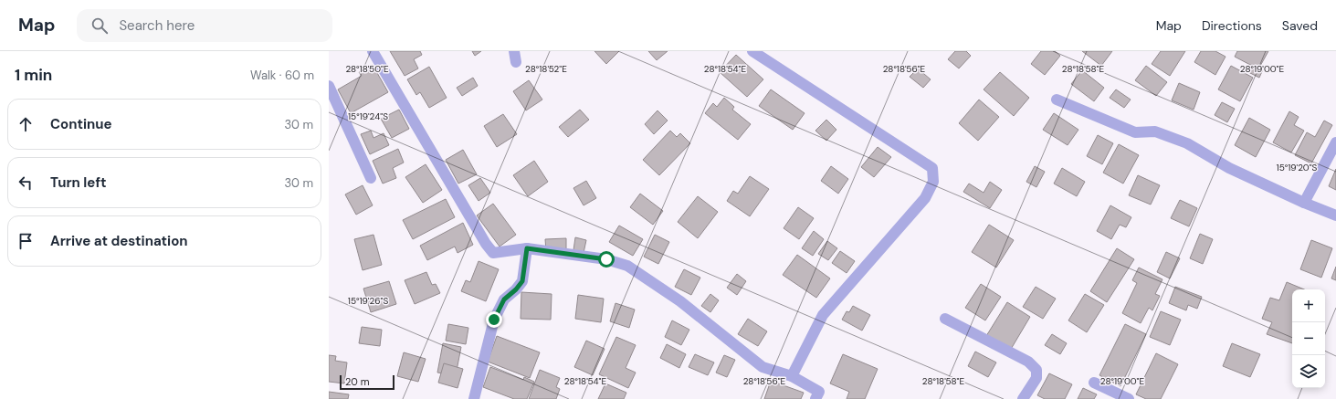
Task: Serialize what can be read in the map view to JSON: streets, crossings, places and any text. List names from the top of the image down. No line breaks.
{"scale_bar":"20 m","page":{"header":"Map","search":"Search here","nav":["Map","Directions","Saved"],"heading":["1 min","Walk · 60 m"],"list":[["Continue","30 m"],["Turn left","30 m"],"Arrive at destination"],"map_buttons":["+","−"],"scale":"20 m"},"coordinates":["28°18'50\"E","28°18'52\"E","28°18'54\"E","28°18'56\"E","28°18'58\"E","28°19'00\"E","15°19'24\"S","15°19'20\"S","15°19'26\"S"]}
